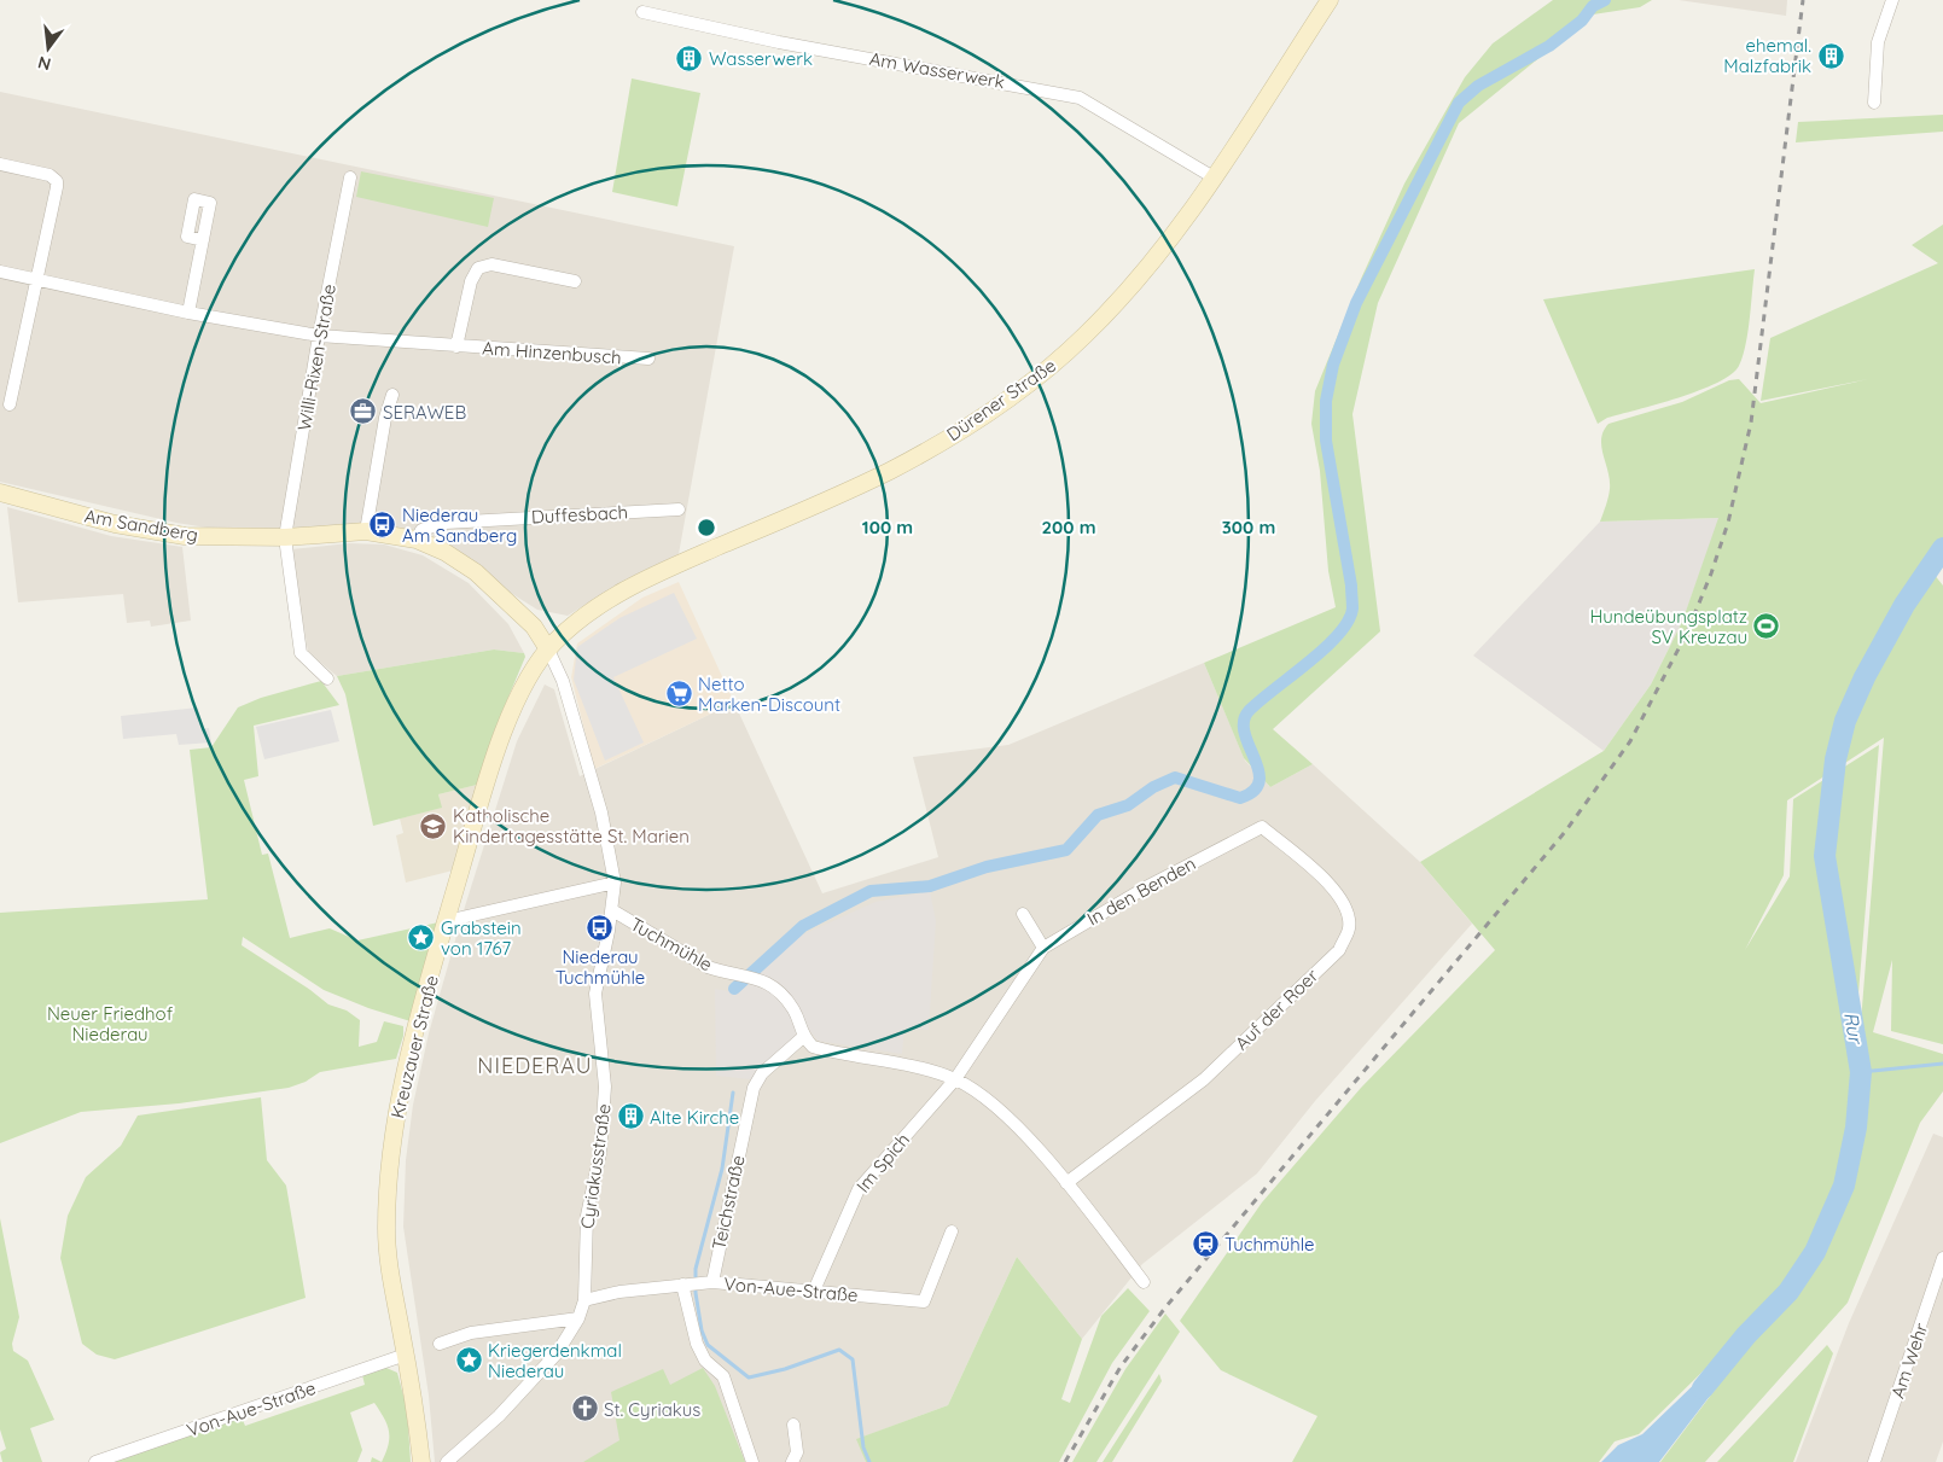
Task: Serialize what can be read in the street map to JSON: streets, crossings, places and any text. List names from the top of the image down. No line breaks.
{"streets":{"main road":["Dürener Straße","Am Sandberg","Kreuzauer Straße"],"street":["Am Wasserwerk","Am Hinzenbusch","Willi-Rixen-Straße","Duffesbach","In den Benden","Tuchmühle","Auf der Roer","Im Spich","Cyriakusstraße","Teichstraße","Von-Aue-Straße","Am Wehr"]},"crossings":[["Am Wasserwerk","Dürener Straße"],["Am Hinzenbusch","Willi-Rixen-Straße"],["Willi-Rixen-Straße","Am Sandberg"],["Dürener Straße","Am Sandberg"],["Dürener Straße","Kreuzauer Straße"],["Dürener Straße","Cyriakusstraße"],["Duffesbach","Am Sandberg"],["Am Sandberg","Kreuzauer Straße"],["Am Sandberg","Cyriakusstraße"],["In den Benden","Auf der Roer"],["In den Benden","Im Spich"],["Tuchmühle","Cyriakusstraße"],["Tuchmühle","Teichstraße"],["Kreuzauer Straße","Cyriakusstraße"],["Kreuzauer Straße","Von-Aue-Straße"],["Im Spich","Von-Aue-Straße"],["Cyriakusstraße","Von-Aue-Straße"],["Teichstraße","Von-Aue-Straße"]],"districts":["NIEDERAU"],"water":["Rur"],"parks":["Neuer Friedhof Niederau"],"places":{"building":["ehemal. Malzfabrik","Wasserwerk","Alte Kirche"],"office":["SERAWEB"],"bus stop":["Niederau Am Sandberg","Niederau Tuchmühle"],"sports":["Hundeübungsplatz SV Kreuzau"],"supermarket":["Netto Marken-Discount"],"school or university":["Katholische Kindertagesstätte St. Marien"],"place":["Grabstein von 1767","Kriegerdenkmal Niederau"],"station":["Tuchmühle"],"church":["St. Cyriakus"]},"north":"bottom","rings":["100 m","200 m","300 m"]}
